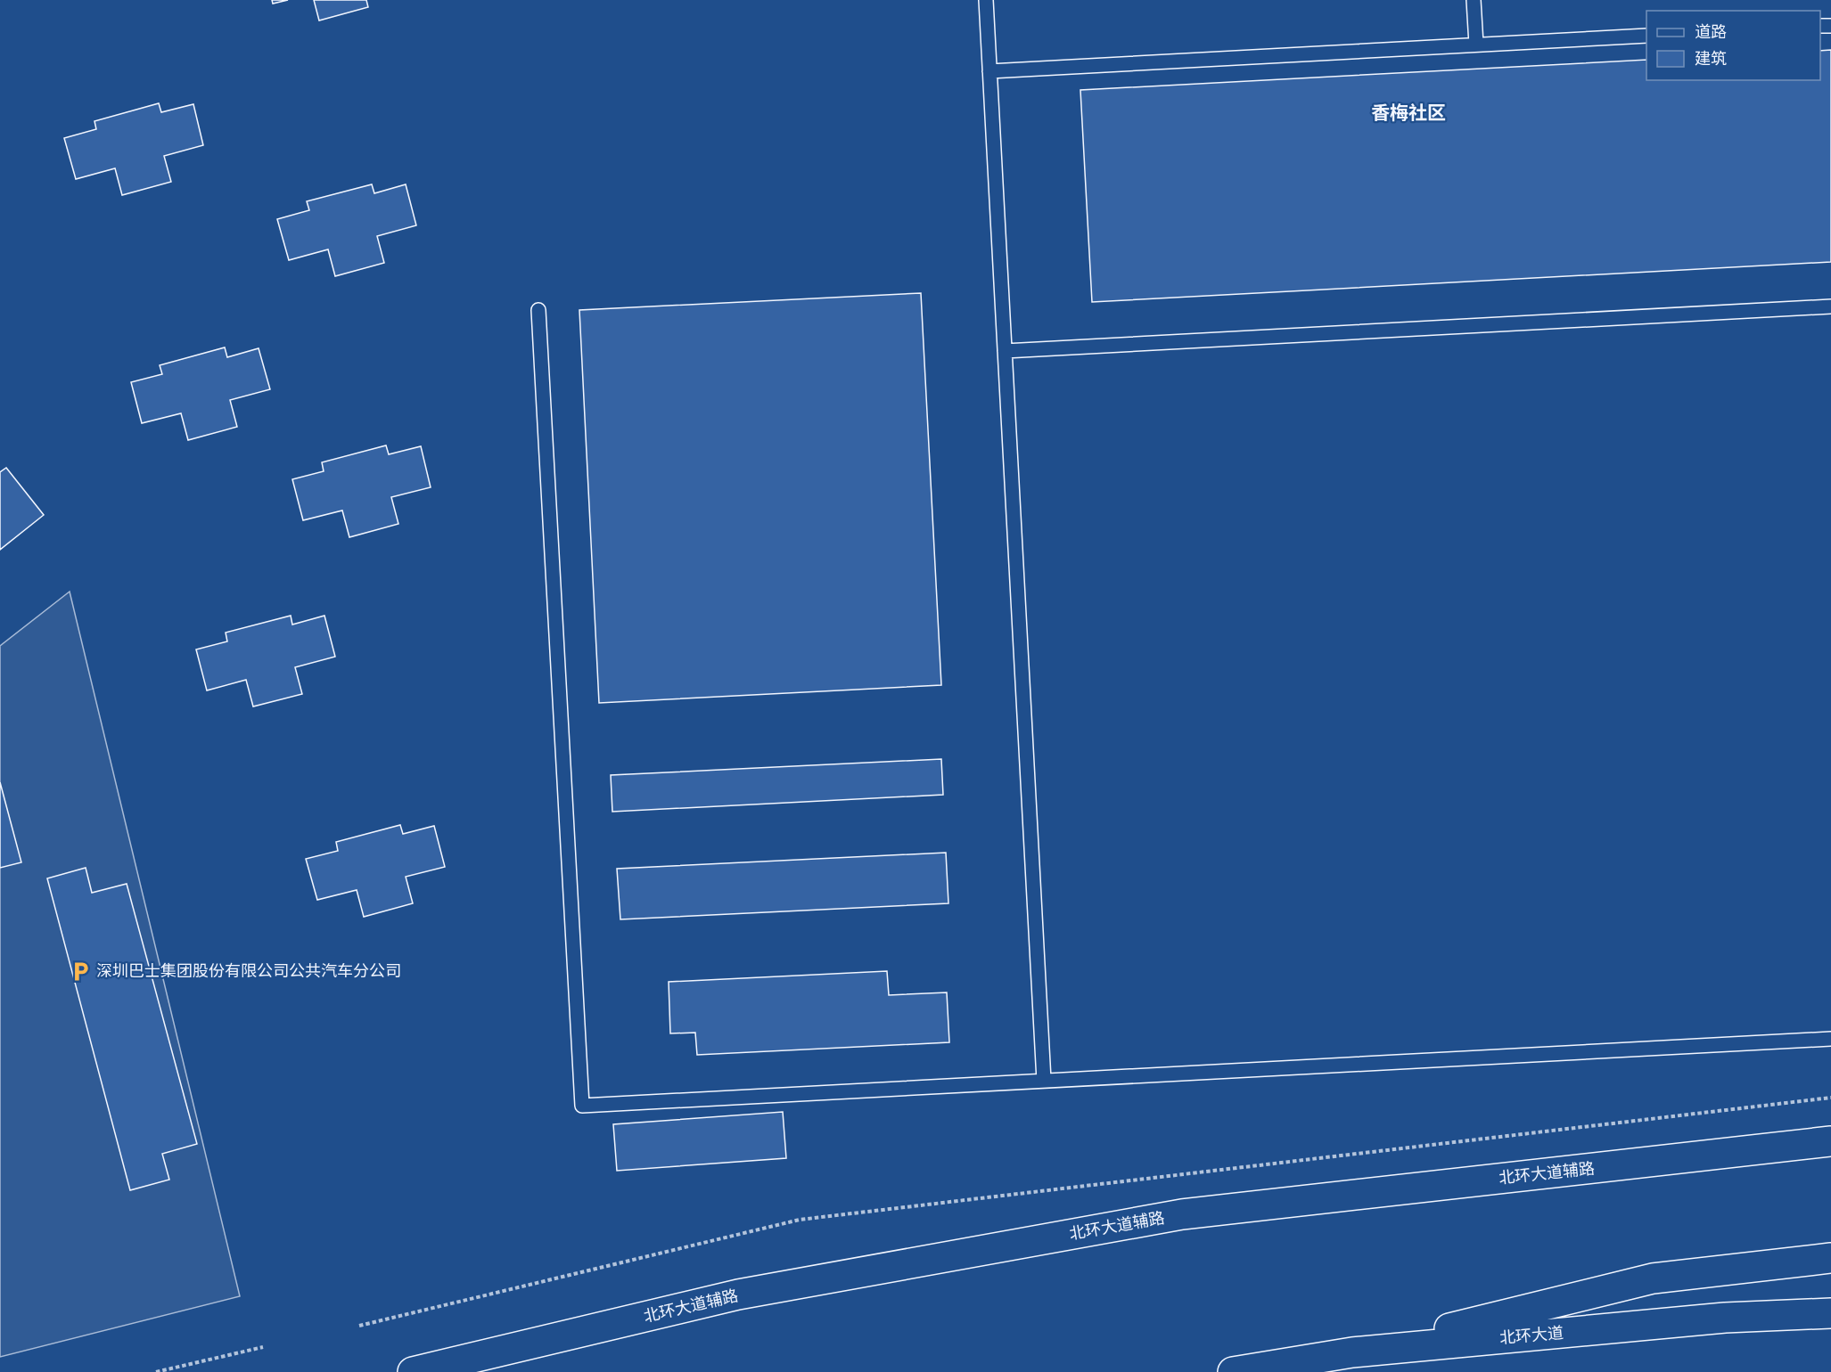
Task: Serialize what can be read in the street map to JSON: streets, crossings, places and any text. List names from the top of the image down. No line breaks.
{"streets":{"main road":["北环大道辅路","北环大道"]},"districts":["香梅社区"],"places":{"parking":["深圳巴士集团股份有限公司公共汽车分公司"]},"legend":["道路","建筑"]}
